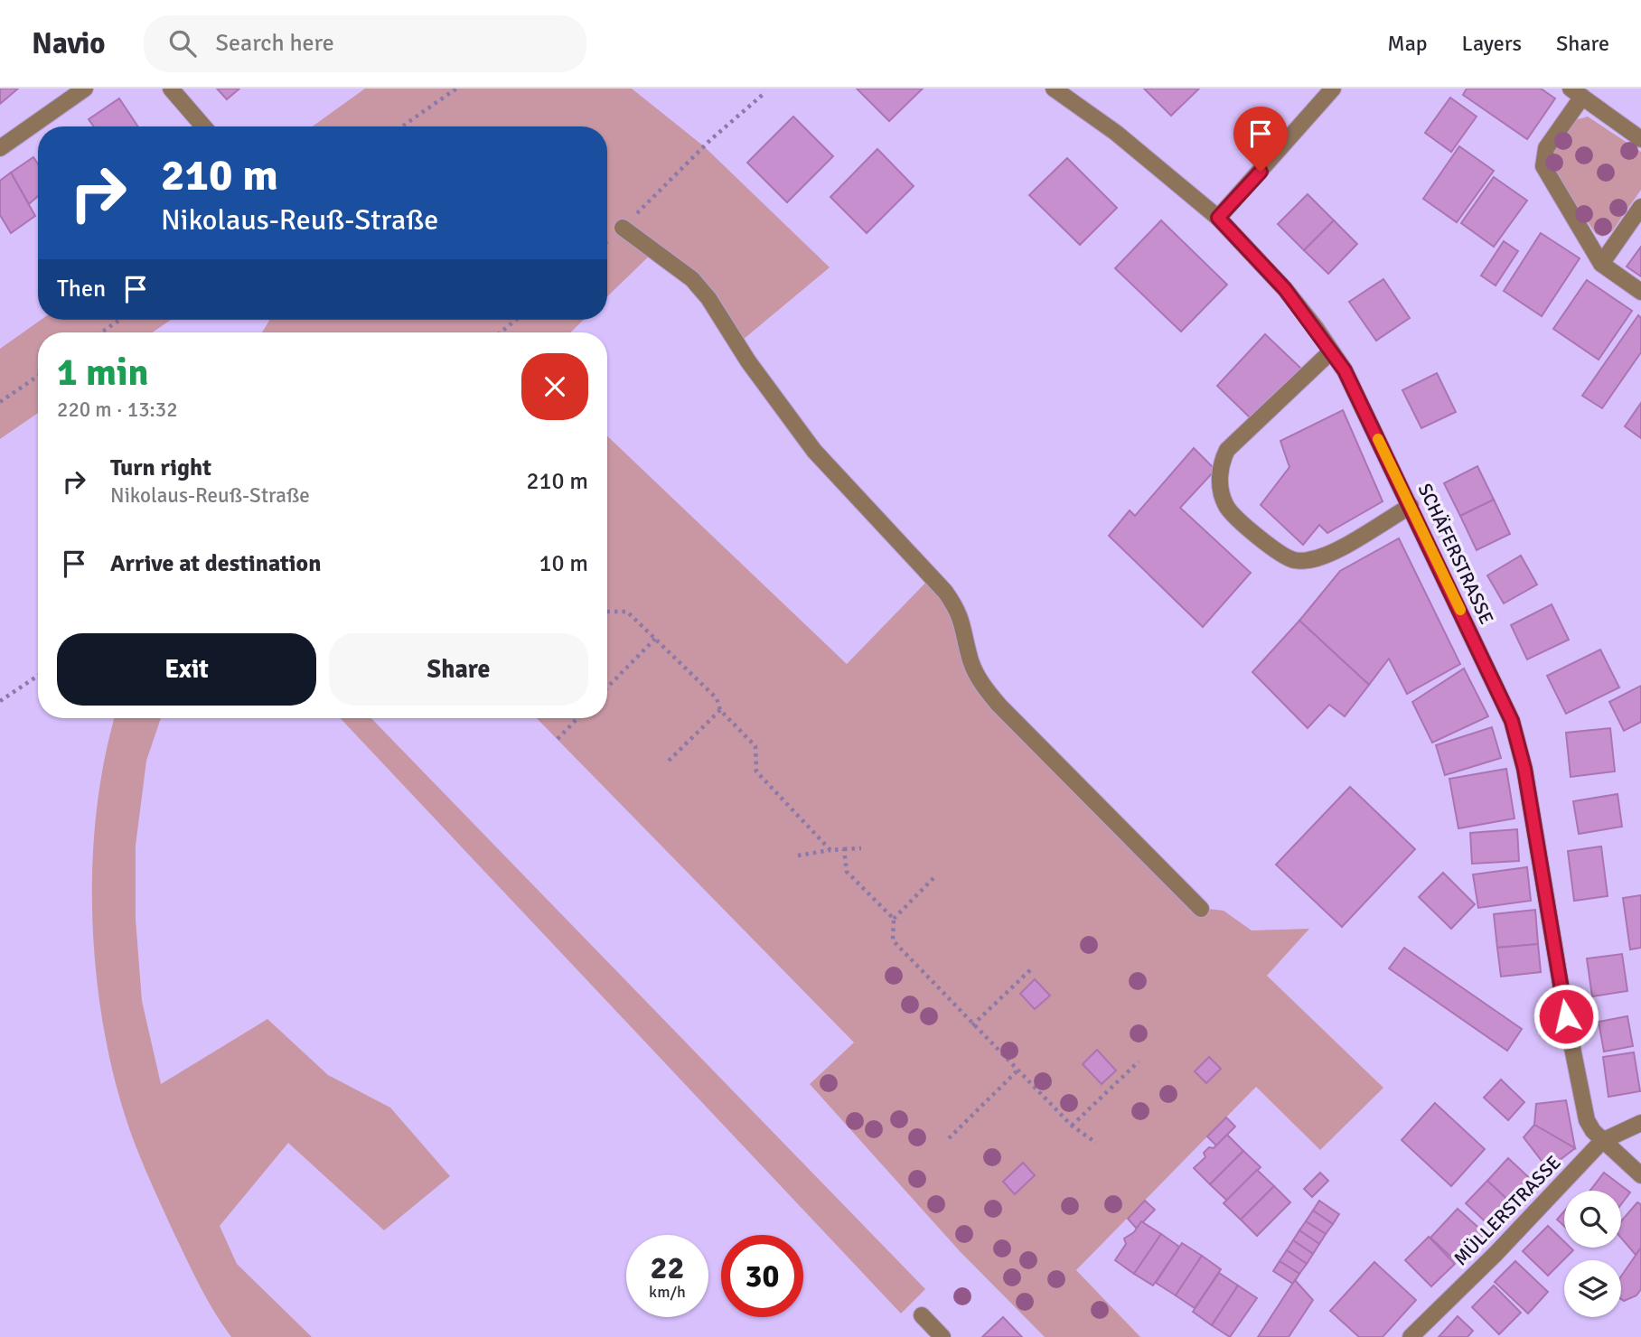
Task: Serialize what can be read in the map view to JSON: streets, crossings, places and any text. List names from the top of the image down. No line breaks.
{"streets":{"street":["SCHÄFERSTRASSE","MÜLLERSTRASSE"]},"crossings":[["SCHÄFERSTRASSE","MÜLLERSTRASSE"]],"page":{"header":"Navio","search":"Search here","nav":["Map","Layers","Share"],"turn":["210 m","Nikolaus-Reuß-Straße"],"then":"Then","heading":["1 min","220 m · 13:32"],"list":[{"name":"Turn right","note":"Nikolaus-Reuß-Straße","value":"210 m"},{"name":"Arrive at destination","value":"10 m"}],"buttons":["Exit","Share"],"speed":"22 km/h","limit":"30"}}
